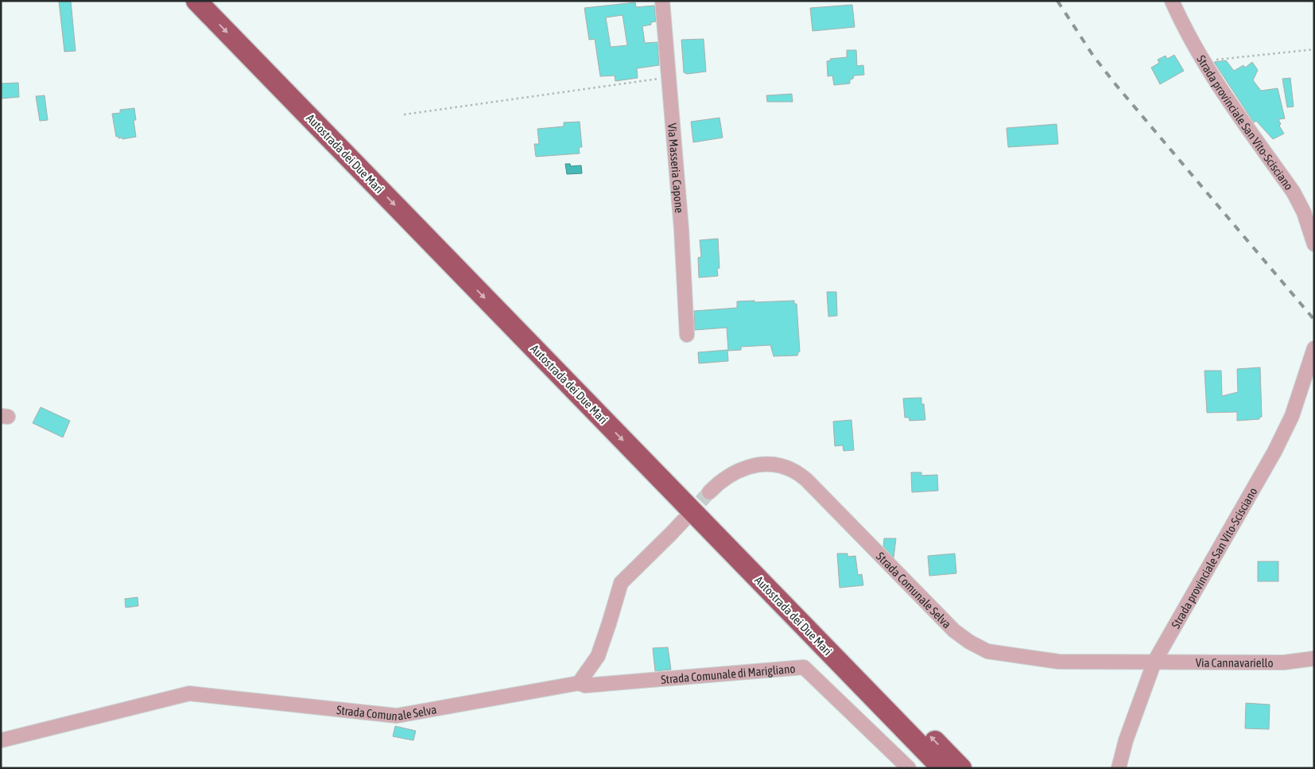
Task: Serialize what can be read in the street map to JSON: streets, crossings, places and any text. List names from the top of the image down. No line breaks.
{"streets":{"highway":["Autostrada dei Due Mari"],"street":["Strada provinciale San Vito-Scisciano","Via Masseria Capone","Strada Comunale Selva","Via Cannavariello","Strada Comunale di Marigliano"]},"crossings":[["Strada provinciale San Vito-Scisciano","Strada Comunale Selva"],["Strada provinciale San Vito-Scisciano","Via Cannavariello"],["Strada Comunale Selva","Via Cannavariello"],["Strada Comunale Selva","Strada Comunale di Marigliano"]]}
